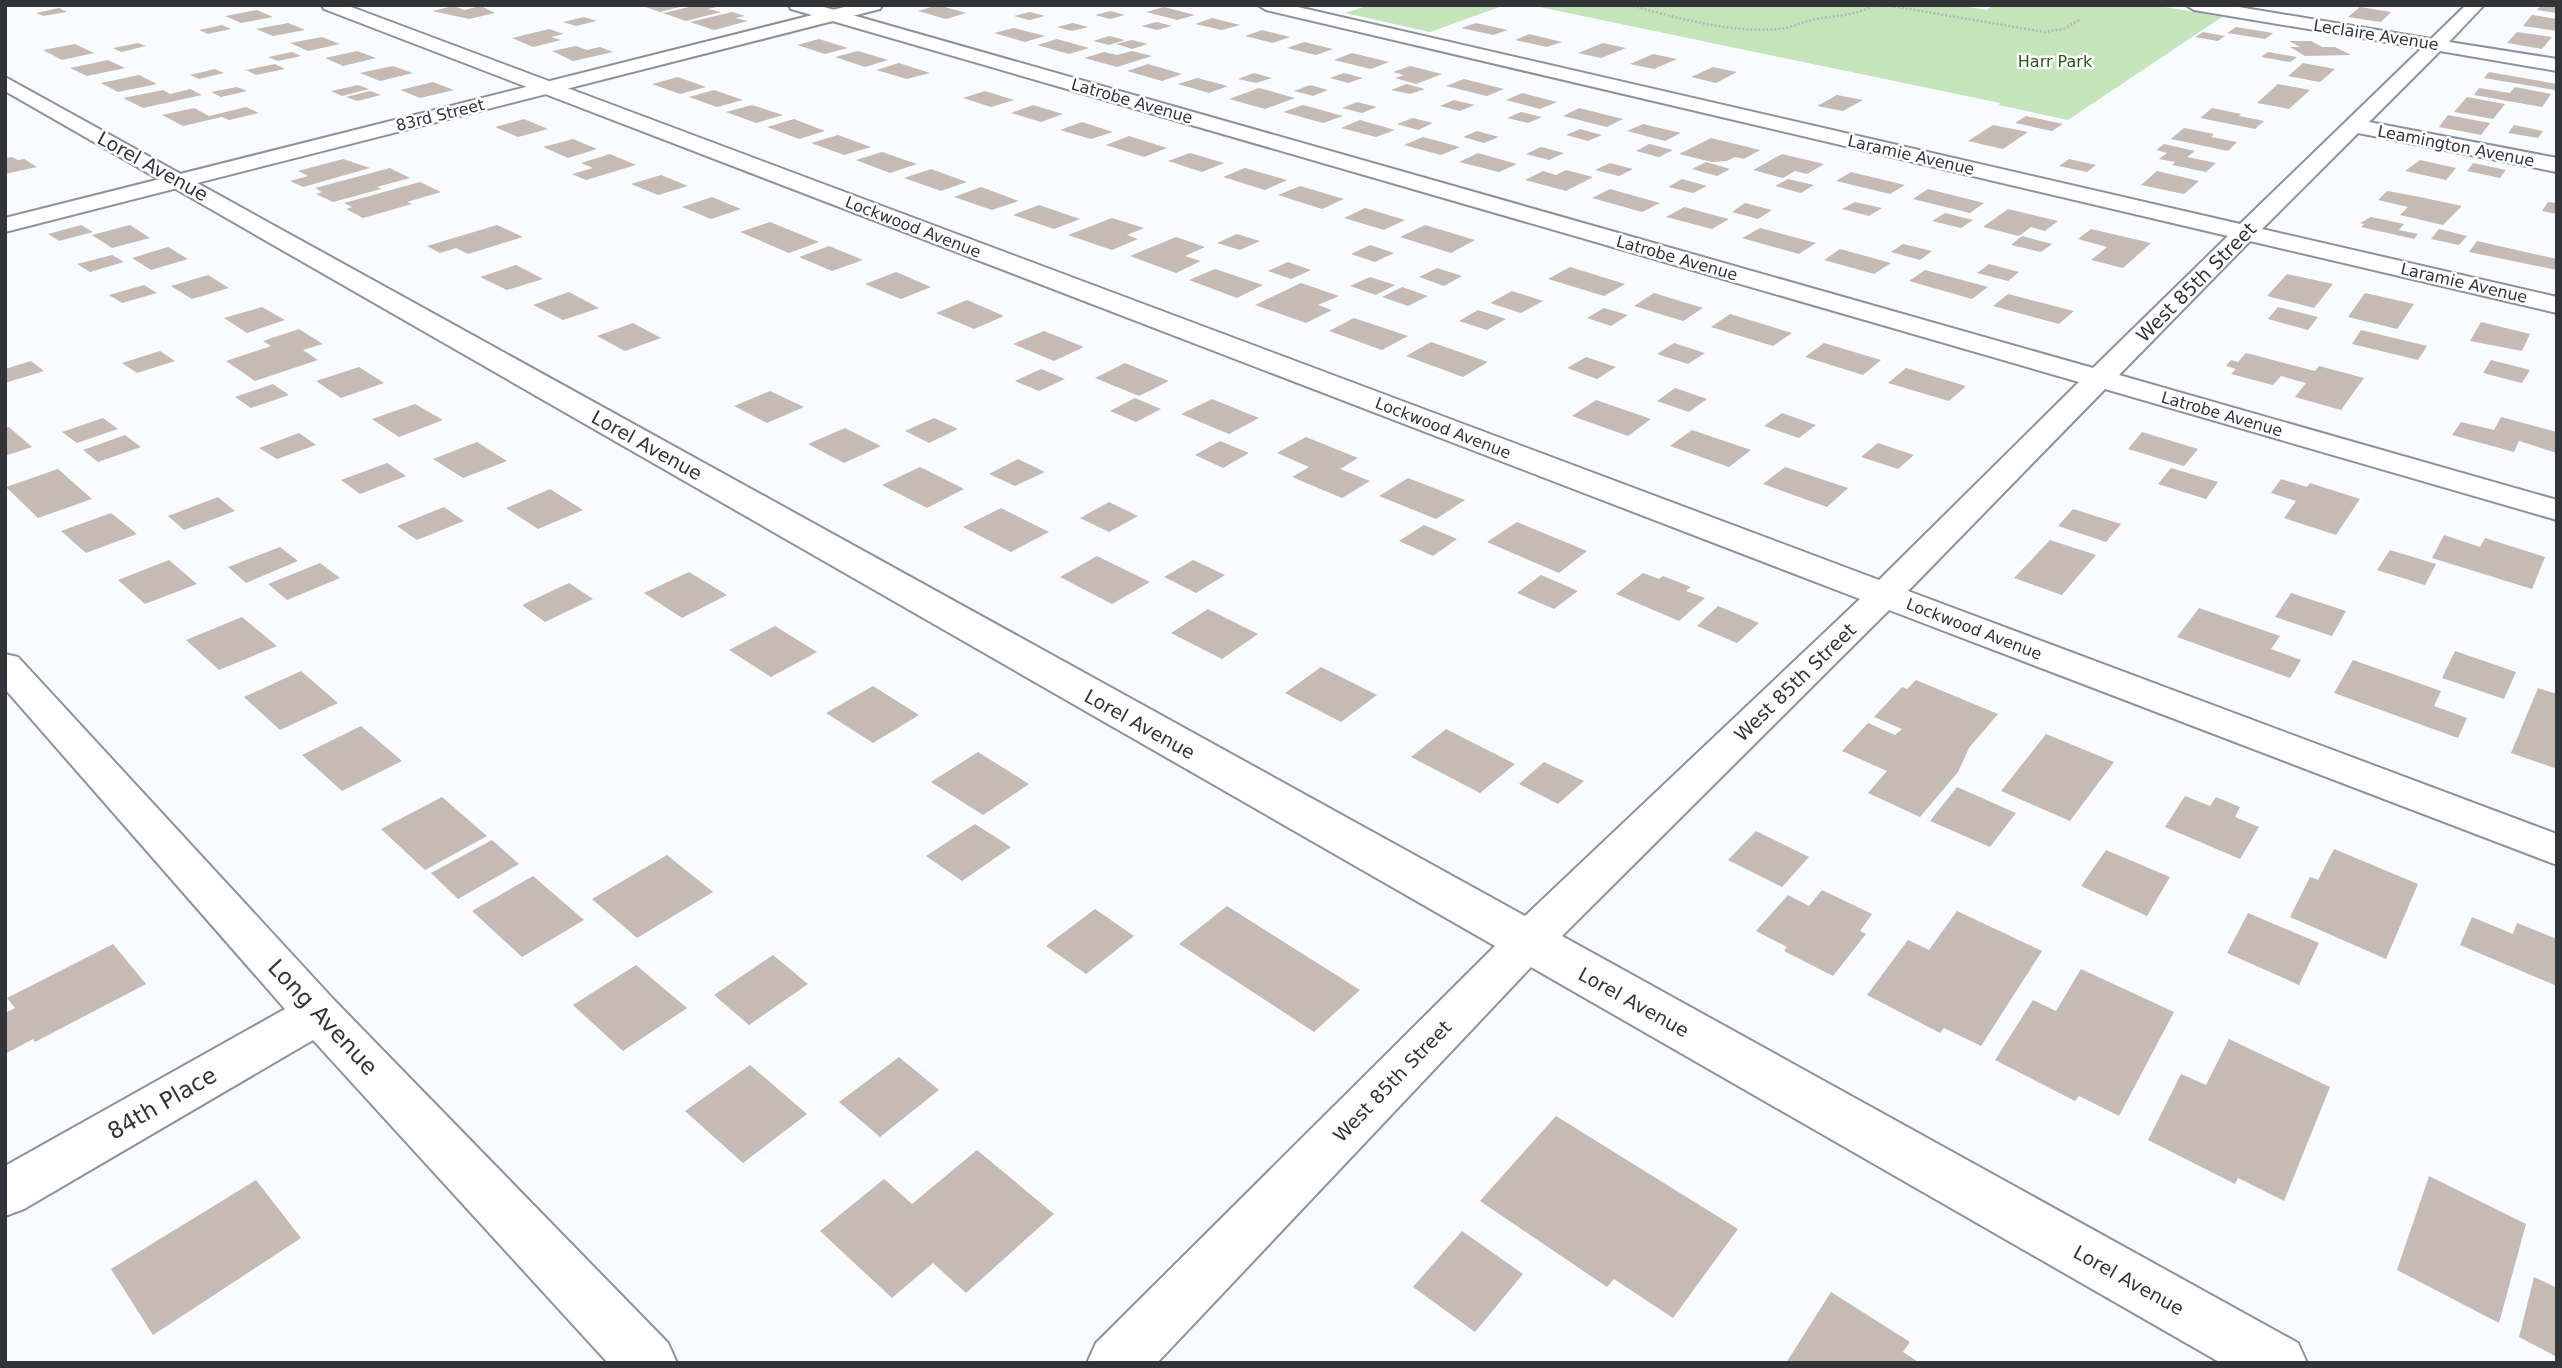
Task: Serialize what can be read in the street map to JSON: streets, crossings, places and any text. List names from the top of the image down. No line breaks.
{"streets":{"street":["Leclaire Avenue","Latrobe Avenue","83rd Street","Leamington Avenue","Laramie Avenue","Lorel Avenue","Lockwood Avenue","West 85th Street","Long Avenue","84th Place"]},"crossings":[["Leclaire Avenue","West 85th Street"],["Latrobe Avenue","83rd Street"],["Latrobe Avenue","West 85th Street"],["83rd Street","Lorel Avenue"],["83rd Street","Lockwood Avenue"],["Leamington Avenue","West 85th Street"],["Laramie Avenue","West 85th Street"],["Lorel Avenue","West 85th Street"],["Lockwood Avenue","West 85th Street"],["Long Avenue","84th Place"]],"parks":["Harr Park"]}
